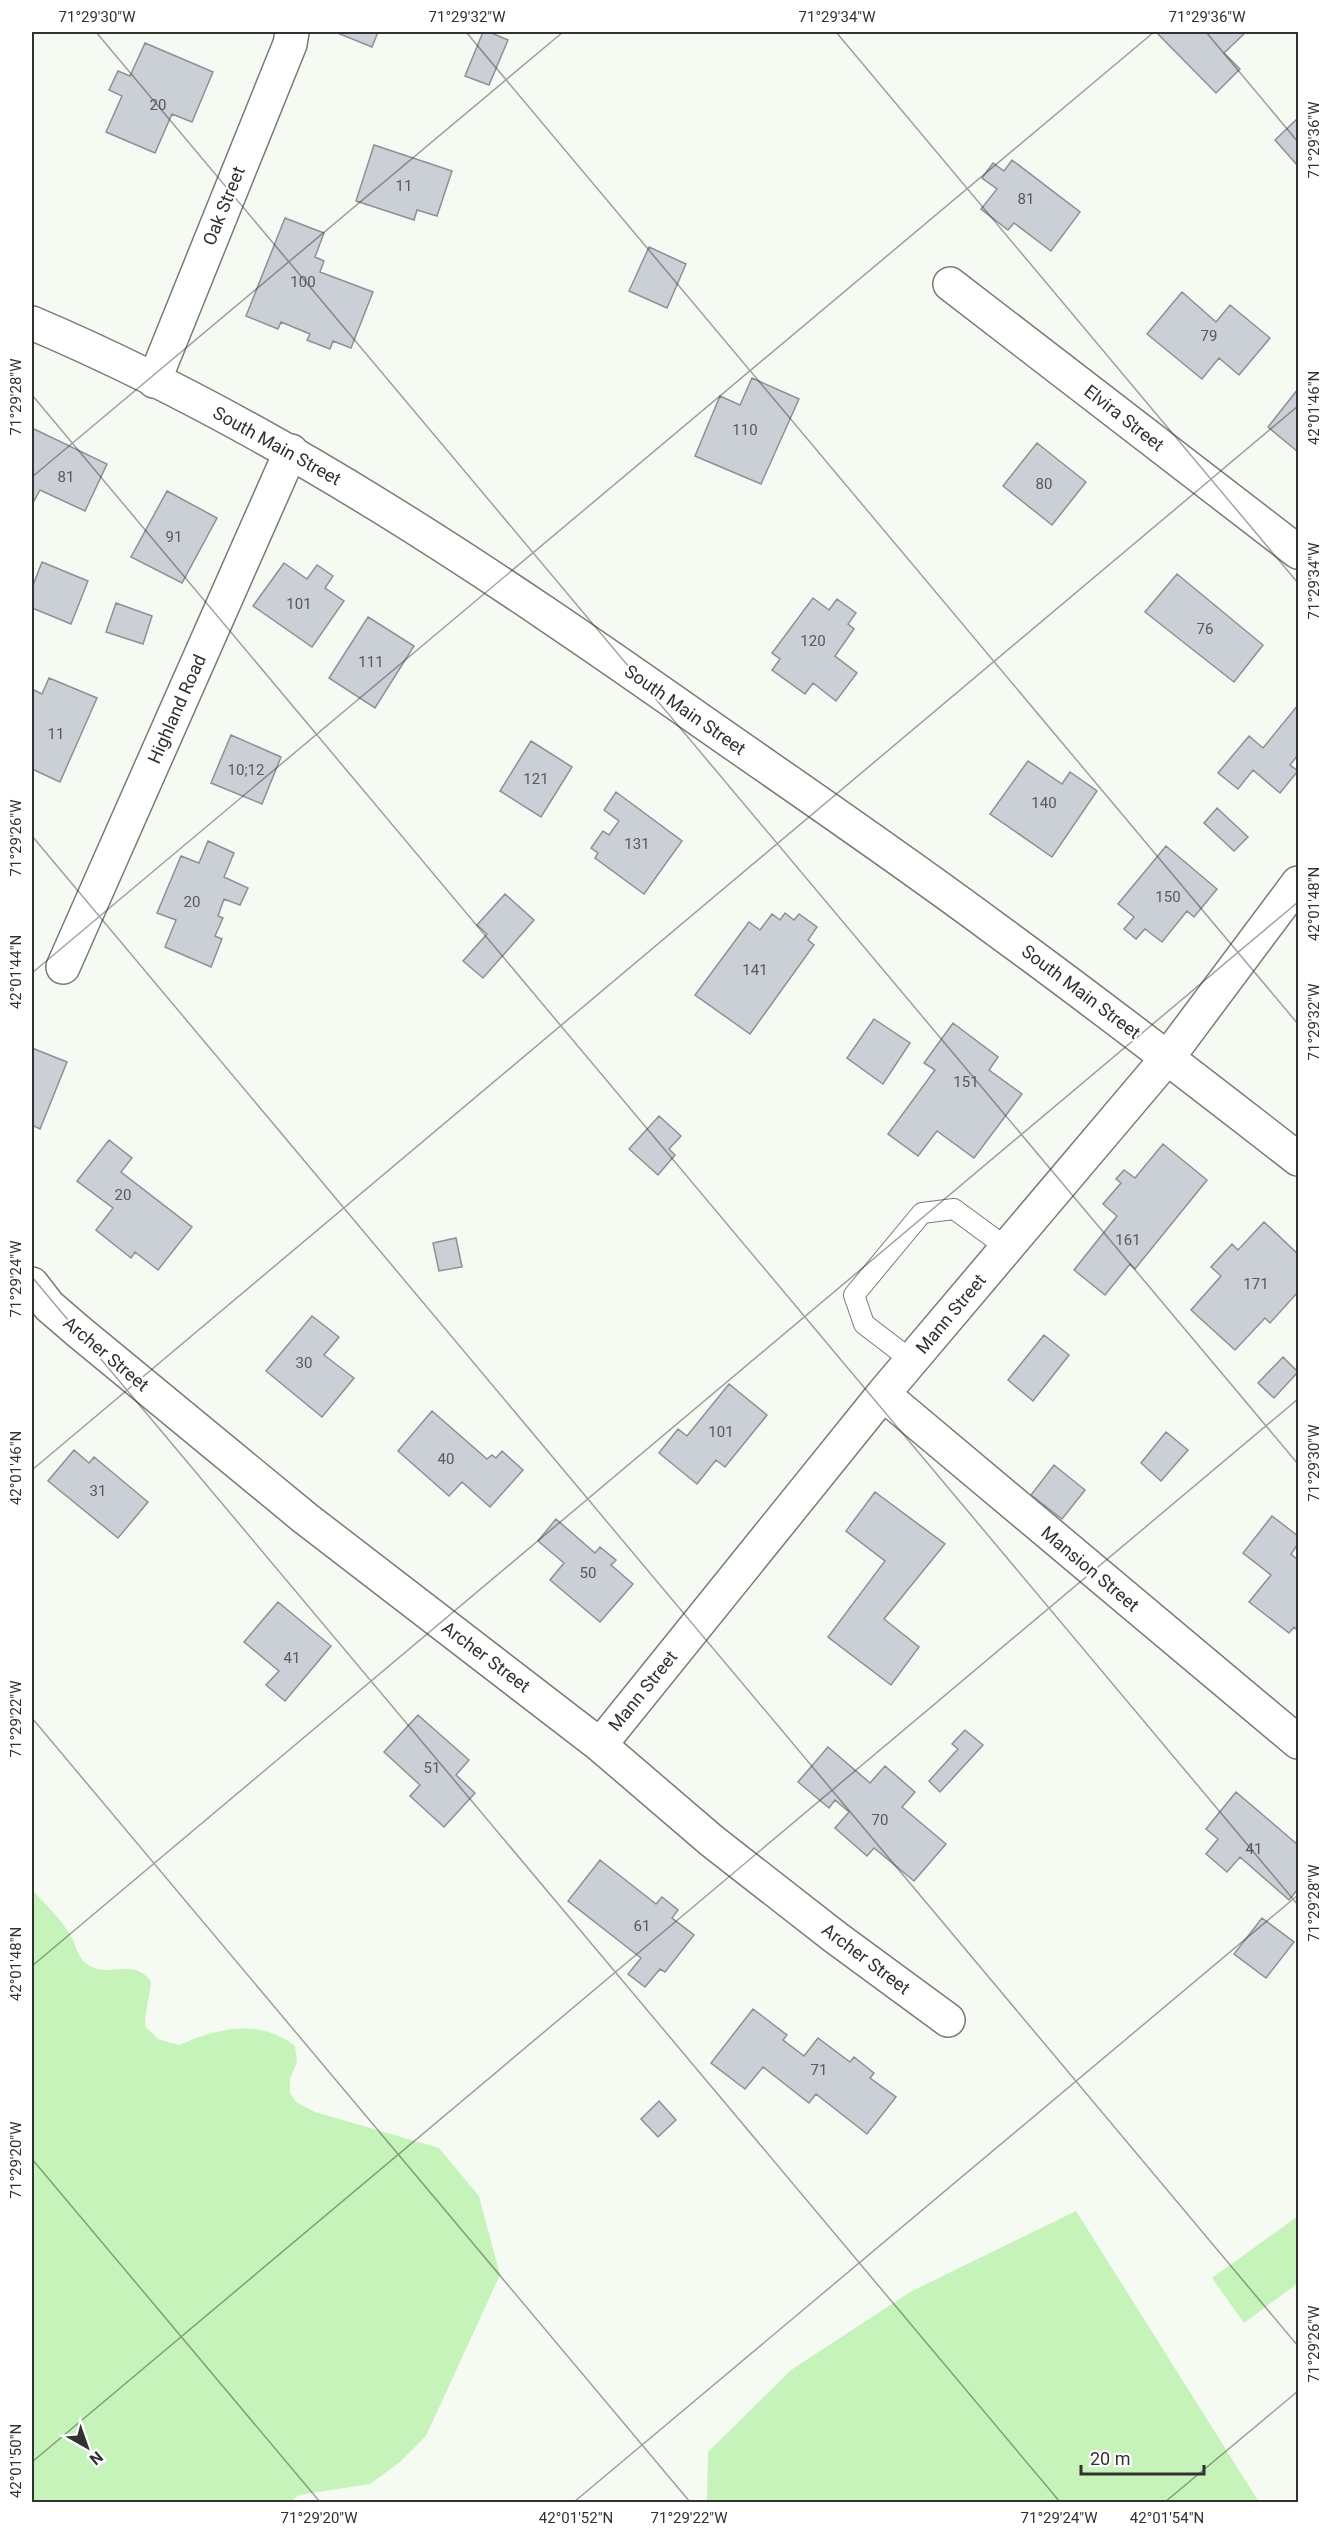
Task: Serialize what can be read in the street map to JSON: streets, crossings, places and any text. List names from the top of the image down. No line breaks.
{"streets":{"street":["Oak Street","Elvira Street","South Main Street","Highland Road","Mann Street","Archer Street","Mansion Street"]},"crossings":[["Oak Street","South Main Street"],["South Main Street","Highland Road"],["South Main Street","Mann Street"],["Mann Street","Archer Street"],["Mann Street","Mansion Street"]],"house_numbers":["20","11","81","100","79","110","81","80","91","101","76","120","111","11","10;12","121","140","131","150","20","141","151","20","161","171","30","101","40","31","50","41","51","70","41","61","71"],"scale_bar":"20 m","north":"bottom right","coordinates":["71°29'30\"W","71°29'32\"W","71°29'34\"W","71°29'36\"W","71°29'28\"W","42°01'46\"N","71°29'26\"W","42°01'48\"N","42°01'44\"N","71°29'24\"W","71°29'22\"W","71°29'20\"W","42°01'50\"N","42°01'52\"N","42°01'54\"N"]}
